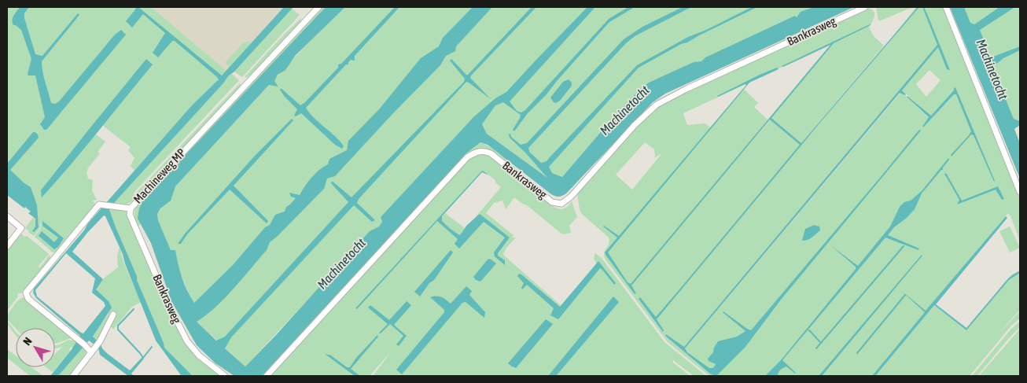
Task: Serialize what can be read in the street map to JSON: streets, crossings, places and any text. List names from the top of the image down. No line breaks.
{"streets":{"street":["Bankrasweg","Machineweg MP"]},"crossings":[["Bankrasweg","Machineweg MP"]],"water":["Machinetocht"],"north":"top left"}
